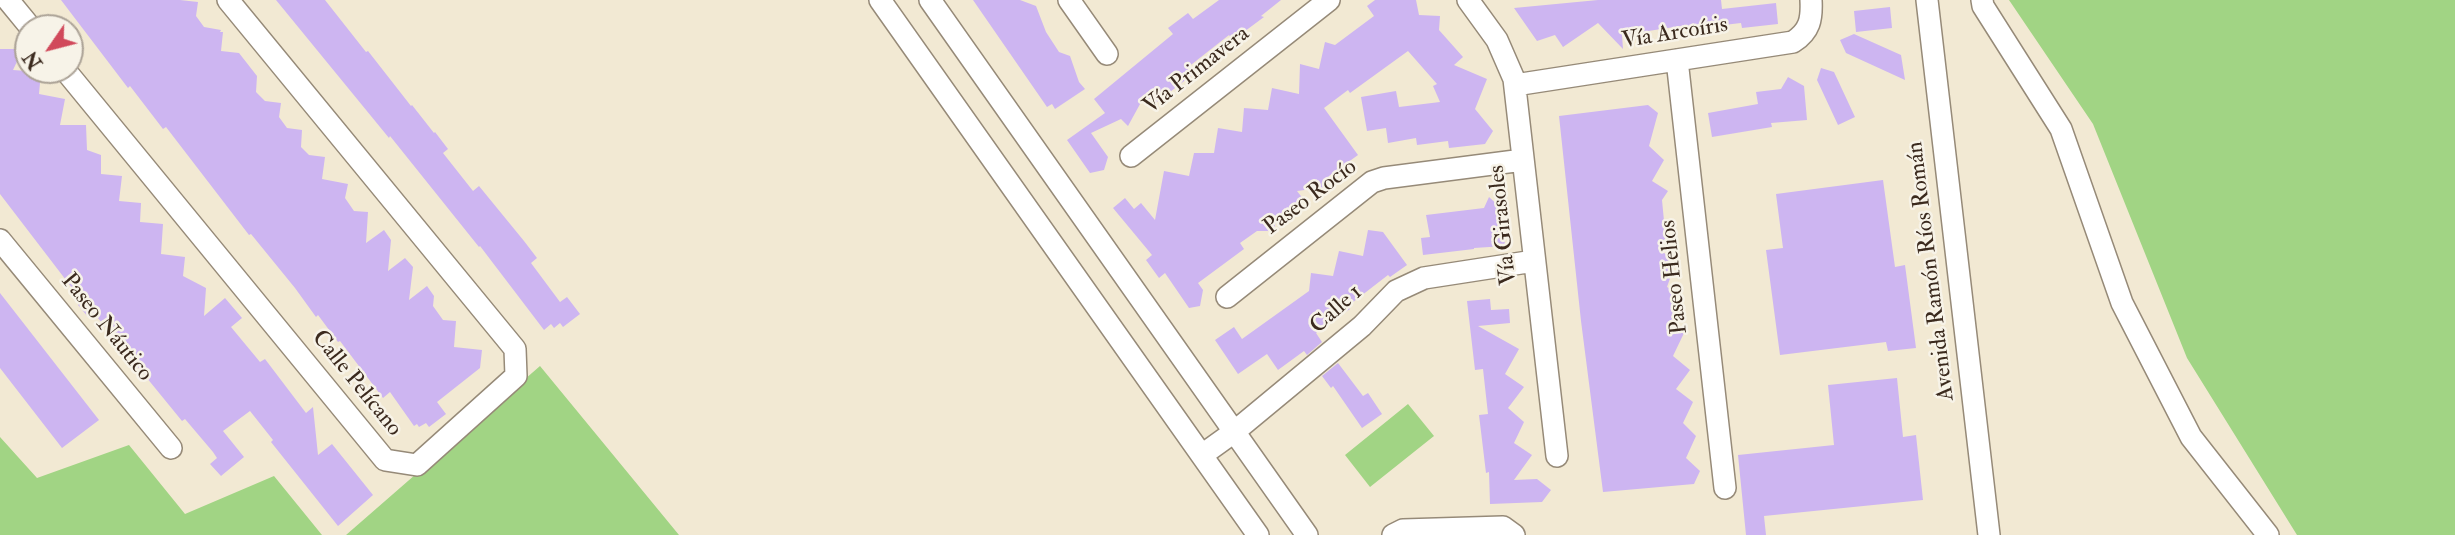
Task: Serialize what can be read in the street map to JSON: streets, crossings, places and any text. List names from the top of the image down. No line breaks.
{"streets":{"street":["Vía Arcoíris","Vía Primavera","Paseo Rocío","Vía Girasoles","Avenida Ramón Ríos Román","Paseo Helios","Calle 1","Paseo Náutico","Calle Pelícano"]},"crossings":[["Vía Arcoíris","Vía Girasoles"],["Vía Arcoíris","Paseo Helios"],["Paseo Rocío","Vía Girasoles"],["Vía Girasoles","Calle 1"]],"north":"bottom left"}
